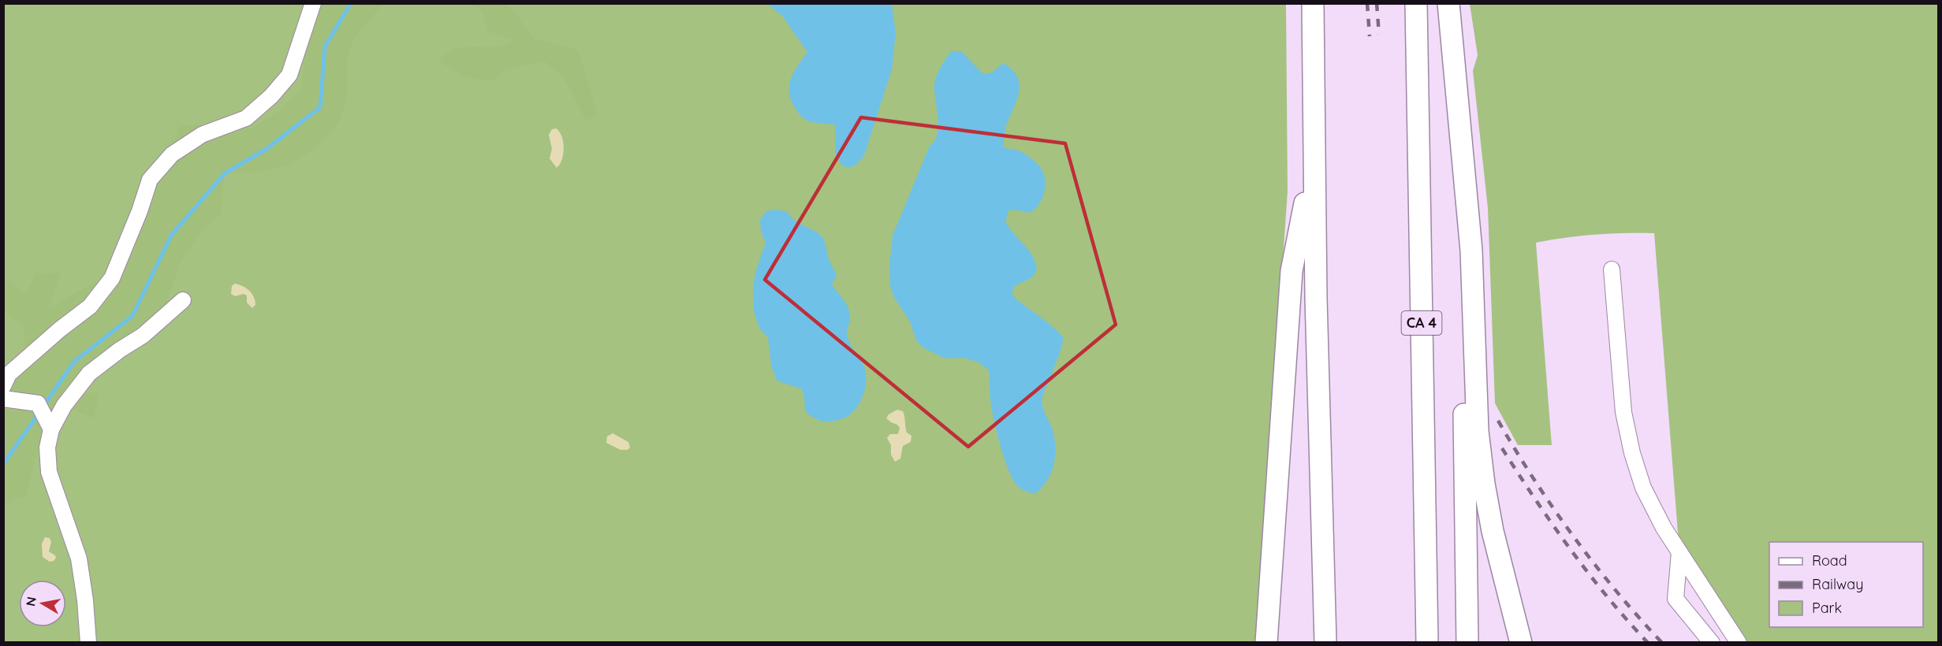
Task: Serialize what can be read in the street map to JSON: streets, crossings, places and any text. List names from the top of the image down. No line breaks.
{"streets":{"highway":["CA 4"]},"legend":["Road","Railway","Park"],"north":"left"}
